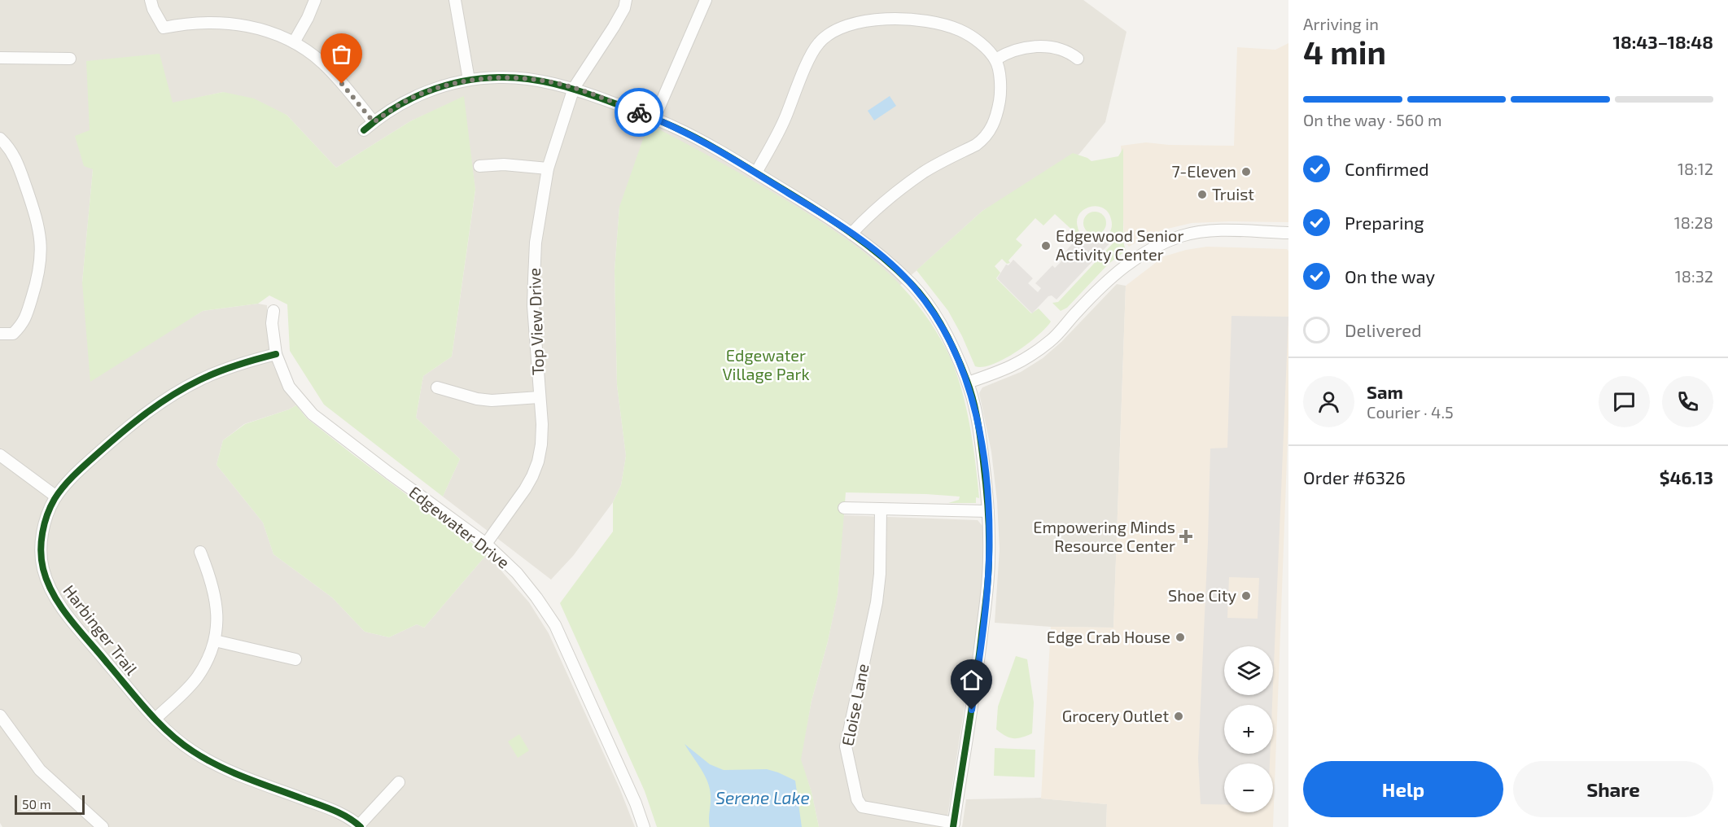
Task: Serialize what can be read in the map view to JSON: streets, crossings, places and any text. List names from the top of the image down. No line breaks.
{"streets":{"street":["Top View Drive","Edgewater Drive","Harbinger Trail","Eloise Lane"]},"crossings":[["Top View Drive","Edgewater Drive"],["Edgewater Drive","Harbinger Trail"]],"water":["Serene Lake"],"parks":["Edgewater Village Park"],"places":{"other":["7-Eleven","Truist","Edgewood Senior Activity Center","Shoe City","Edge Crab House","Grocery Outlet"],"health":["Empowering Minds Resource Center"]},"scale_bar":"50 m","page":{"heading":["4 min","Arriving in","18:43–18:48"],"panel":["Sam","Courier · 4.5","Order #6326","$46.13"],"bar":"On the way · 560 m","list":[["Confirmed","18:12"],["Preparing","18:28"],["On the way","18:32"],"Delivered"],"map_buttons":["+","−"],"buttons":["Help","Share"],"scale":"50 m"}}
